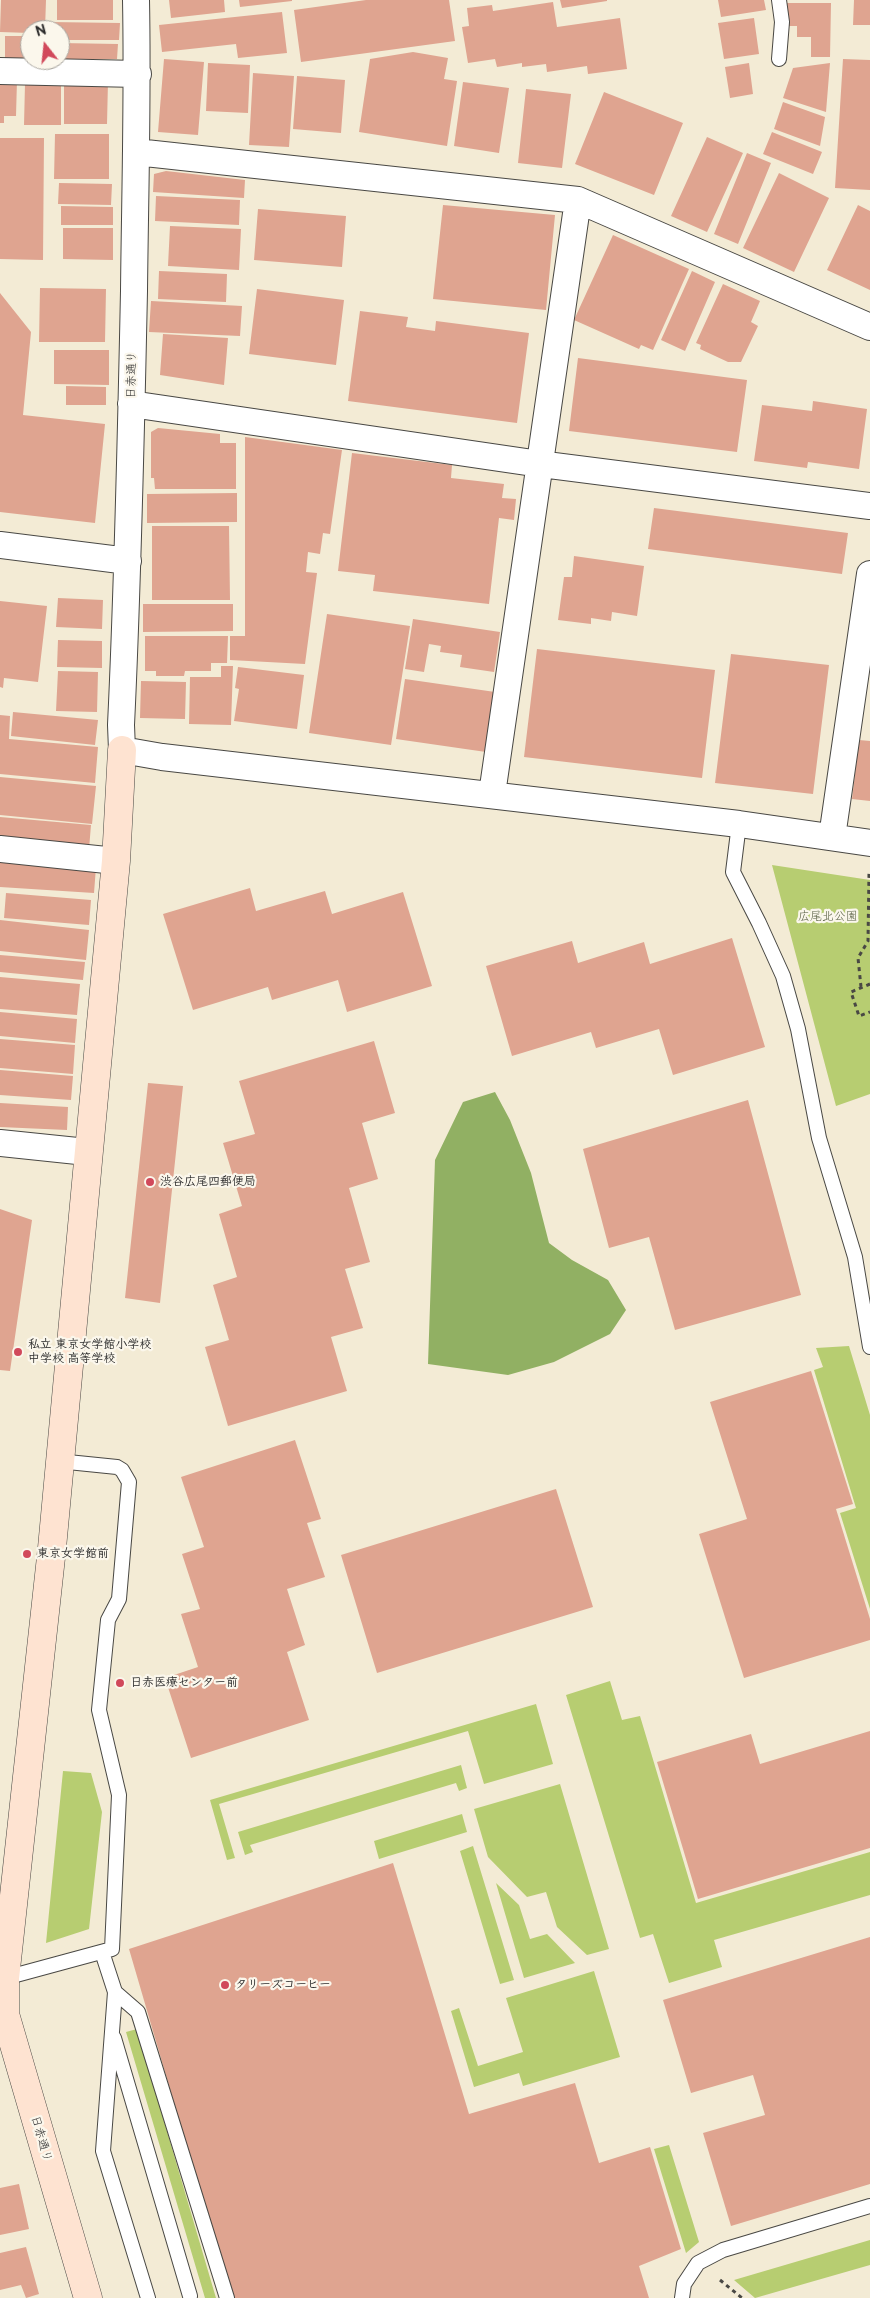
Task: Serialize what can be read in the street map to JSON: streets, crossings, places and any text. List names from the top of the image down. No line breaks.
{"streets":{"street":["日赤通り"]},"parks":["広尾北公園"],"places":["渋谷広尾四郵便局","私立 東京女学館小学校 中学校 高等学校","東京女学館前","日赤医療センター前","タリーズコーヒー"],"north":"top"}
